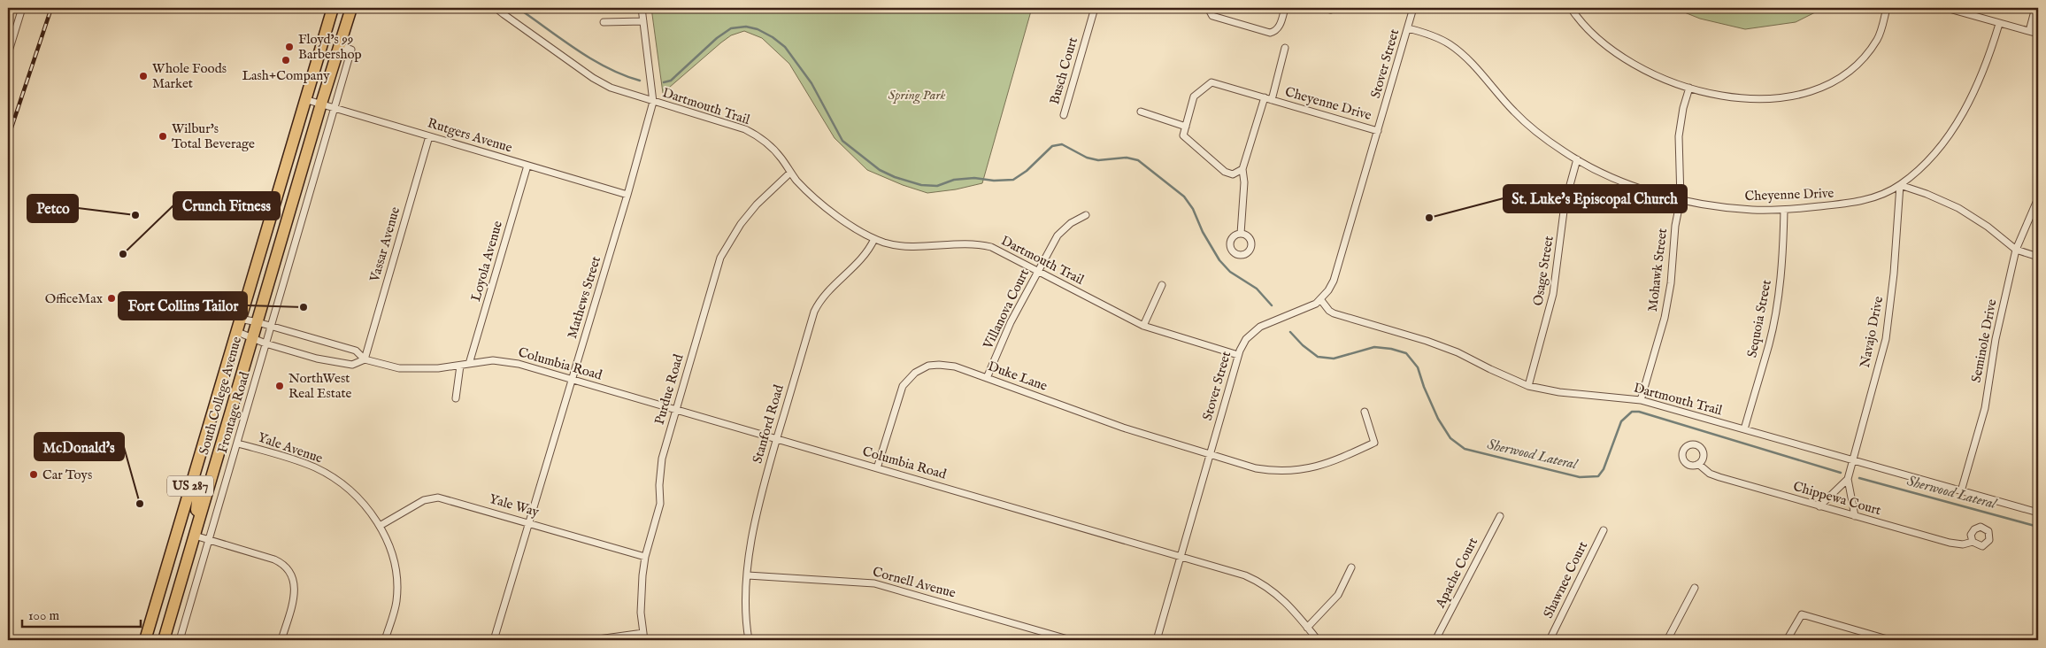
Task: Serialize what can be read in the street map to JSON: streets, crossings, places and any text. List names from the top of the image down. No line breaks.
{"streets":{"highway":["South College Avenue","US 287"],"street":["Stover Street","Busch Court","Cheyenne Drive","Dartmouth Trail","Rutgers Avenue","Vassar Avenue","Loyola Avenue","Mohawk Street","Osage Street","Mathews Street","Villanova Court","Sequoia Street","Navajo Drive","Seminole Drive","Columbia Road","Duke Lane","Purdue Road","Frontage Road","Stanford Road","Yale Avenue","Chippewa Court","Yale Way","Apache Court","Shawnee Court","Cornell Avenue"]},"crossings":[["Stover Street","Cheyenne Drive"],["Stover Street","Dartmouth Trail"],["Stover Street","Columbia Road"],["Stover Street","Duke Lane"],["Cheyenne Drive","Mohawk Street"],["Cheyenne Drive","Osage Street"],["Cheyenne Drive","Sequoia Street"],["Cheyenne Drive","Navajo Drive"],["Dartmouth Trail","Mohawk Street"],["Dartmouth Trail","Osage Street"],["Dartmouth Trail","Mathews Street"],["Dartmouth Trail","Villanova Court"],["Dartmouth Trail","Sequoia Street"],["Dartmouth Trail","Navajo Drive"],["Dartmouth Trail","Seminole Drive"],["Dartmouth Trail","Purdue Road"],["Dartmouth Trail","Stanford Road"],["Rutgers Avenue","Vassar Avenue"],["Rutgers Avenue","Loyola Avenue"],["Rutgers Avenue","Mathews Street"],["Rutgers Avenue","South College Avenue"],["Rutgers Avenue","Frontage Road"],["Vassar Avenue","Columbia Road"],["Loyola Avenue","Columbia Road"],["Mathews Street","Columbia Road"],["Mathews Street","Yale Way"],["Villanova Court","Duke Lane"],["Navajo Drive","Chippewa Court"],["Columbia Road","Duke Lane"],["Columbia Road","Purdue Road"],["Columbia Road","South College Avenue"],["Columbia Road","Frontage Road"],["Columbia Road","Stanford Road"],["Purdue Road","Yale Way"],["South College Avenue","Frontage Road"],["Frontage Road","Yale Avenue"],["Stanford Road","Cornell Avenue"],["Yale Avenue","Yale Way"]],"water":["Sherwood Lateral"],"parks":["Spring Park"],"places":["Floyd's 99 Barbershop","Lash+Company","Whole Foods Market","Wilbur's Total Beverage","Petco","St. Luke's Episcopal Church","Crunch Fitness","OfficeMax","Fort Collins Tailor","NorthWest Real Estate","Car Toys","McDonald's"],"scale_bar":"100 m"}
